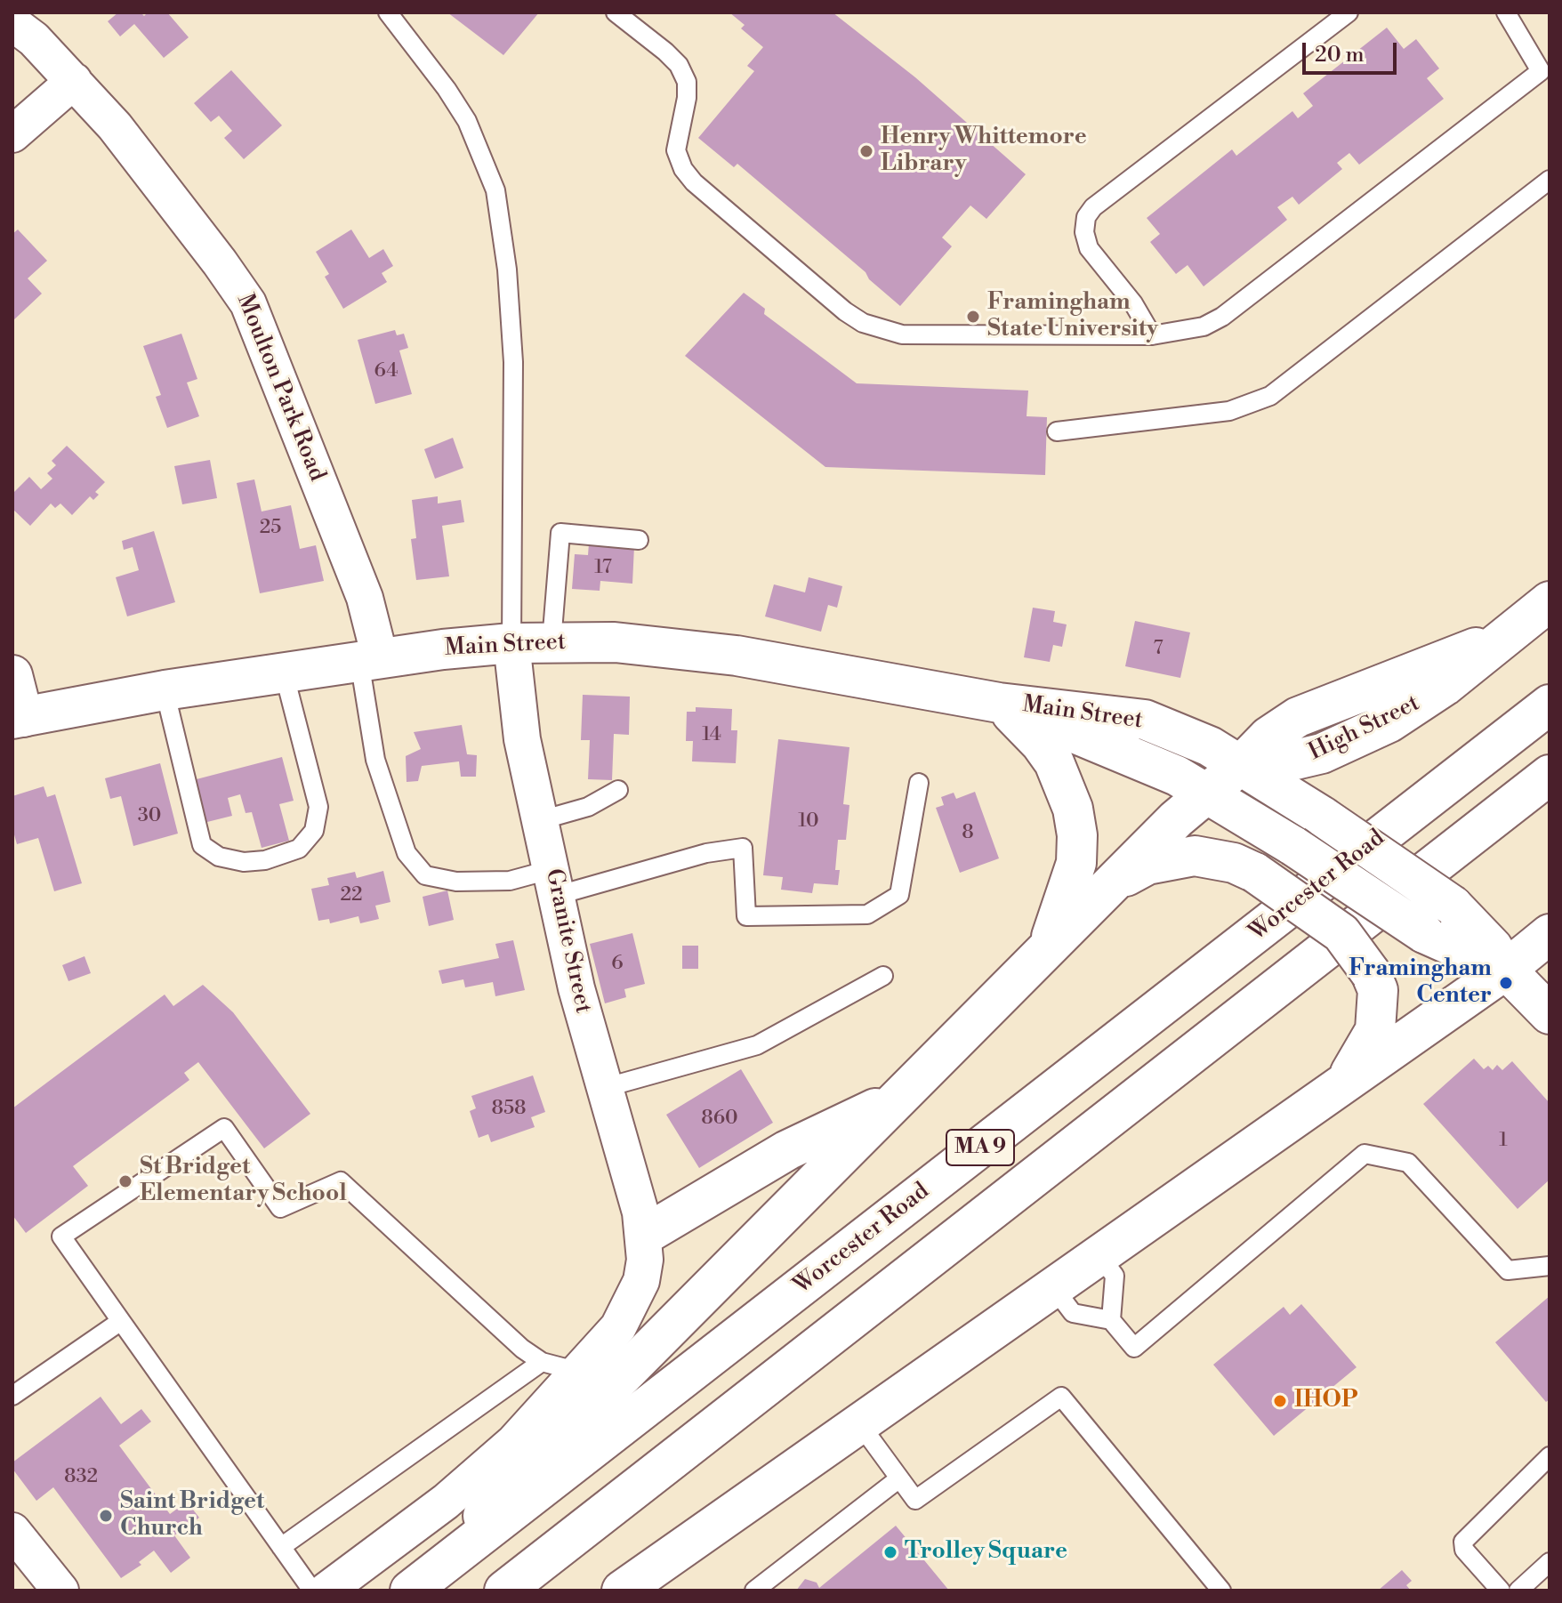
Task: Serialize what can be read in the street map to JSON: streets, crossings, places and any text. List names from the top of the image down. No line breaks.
{"streets":{"main road":["Main Street","High Street","Worcester Road","MA 9"],"street":["Moulton Park Road","Granite Street"]},"crossings":[["Moulton Park Road","Main Street"],["Main Street","High Street"],["Main Street","Granite Street"]],"places":["Henry Whittemore Library","Framingham State University","Framingham Center","St Bridget Elementary School","IHOP","Saint Bridget Church","Trolley Square"],"house_numbers":["64","25","17","7","14","30","10","8","22","6","858","860","1","832"],"scale_bar":"20 m"}
